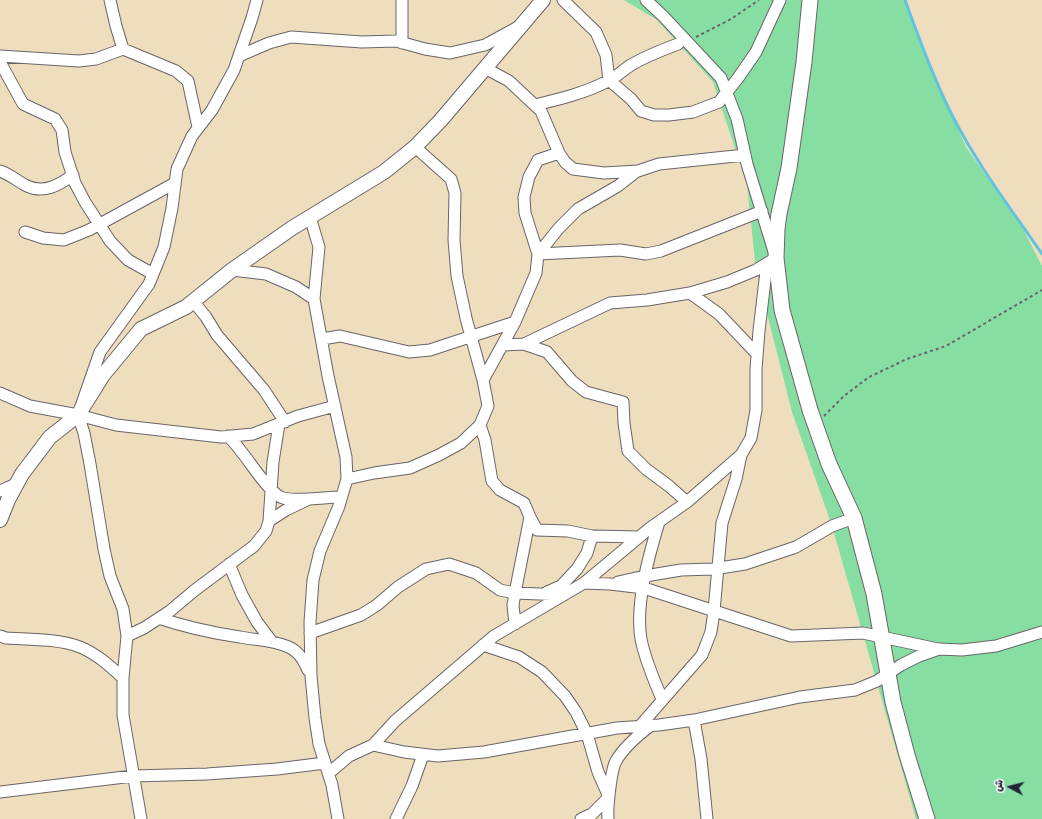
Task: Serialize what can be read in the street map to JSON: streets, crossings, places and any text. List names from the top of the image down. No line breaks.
{"north":"left"}
